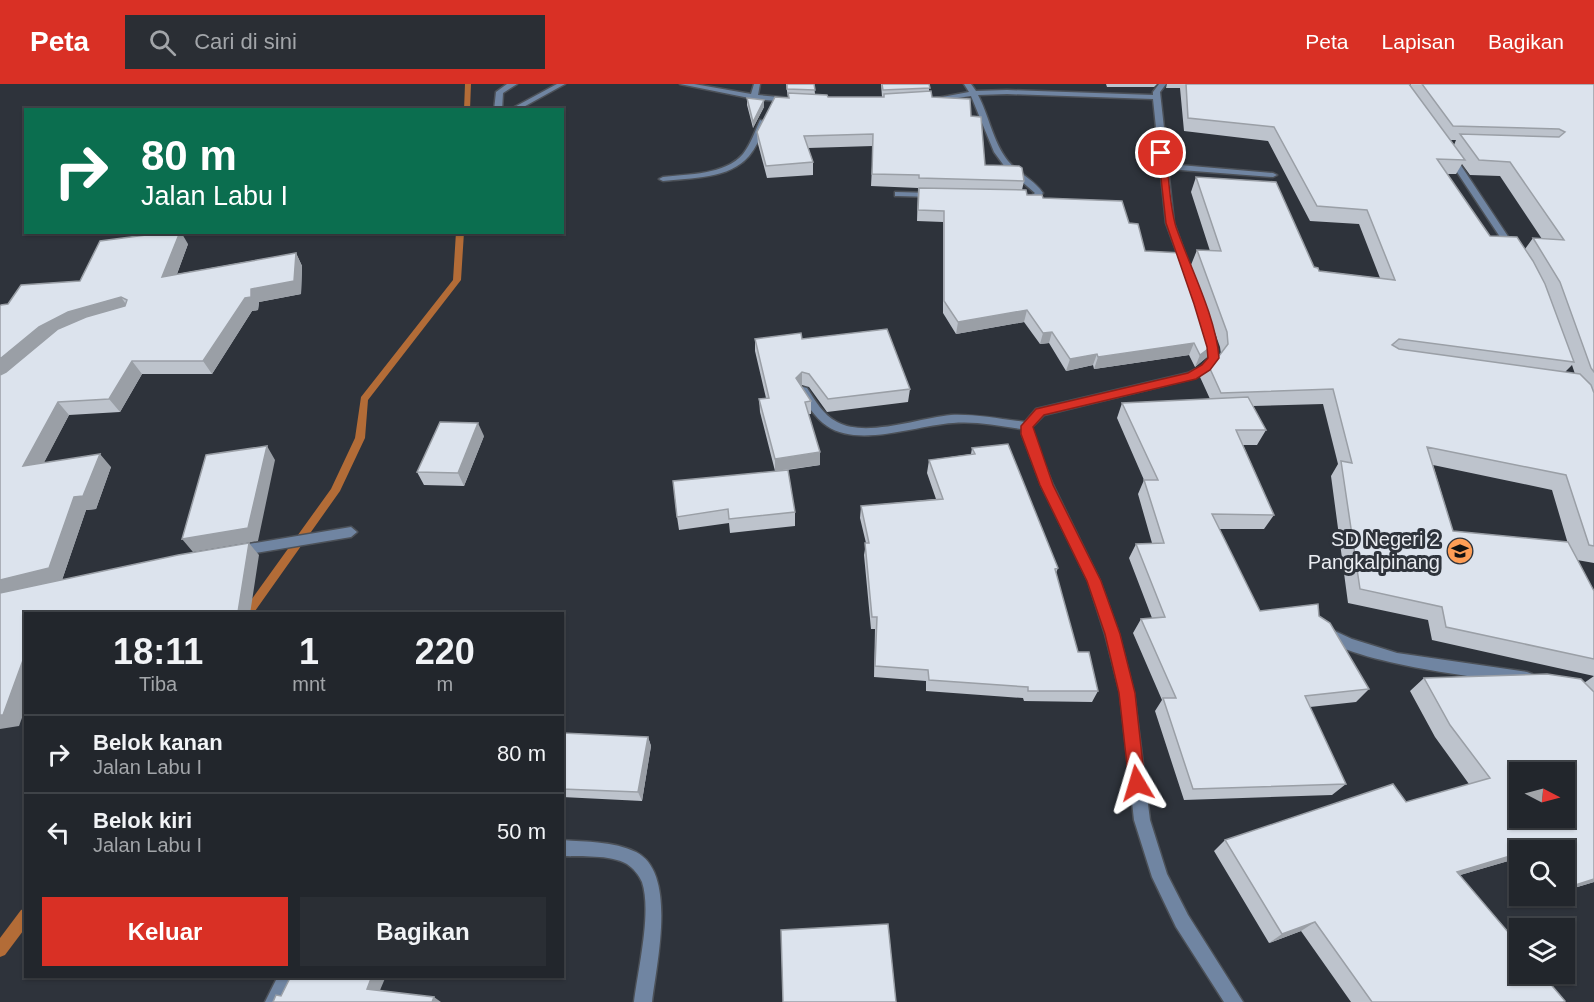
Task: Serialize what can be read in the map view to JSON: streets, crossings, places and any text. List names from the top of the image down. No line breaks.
{"places":{"school or university":["SD Negeri 2 Pangkalpinang"]},"north":"right","page":{"header":"Peta","search":"Cari di sini","nav":["Peta","Lapisan","Bagikan"],"turn":["80 m","Jalan Labu I"],"eta":["18:11","Tiba","1","mnt","220","m"],"list":[{"name":"Belok kanan","note":"Jalan Labu I","value":"80 m"},{"name":"Belok kiri","note":"Jalan Labu I","value":"50 m"}],"buttons":["Keluar","Bagikan"]}}
